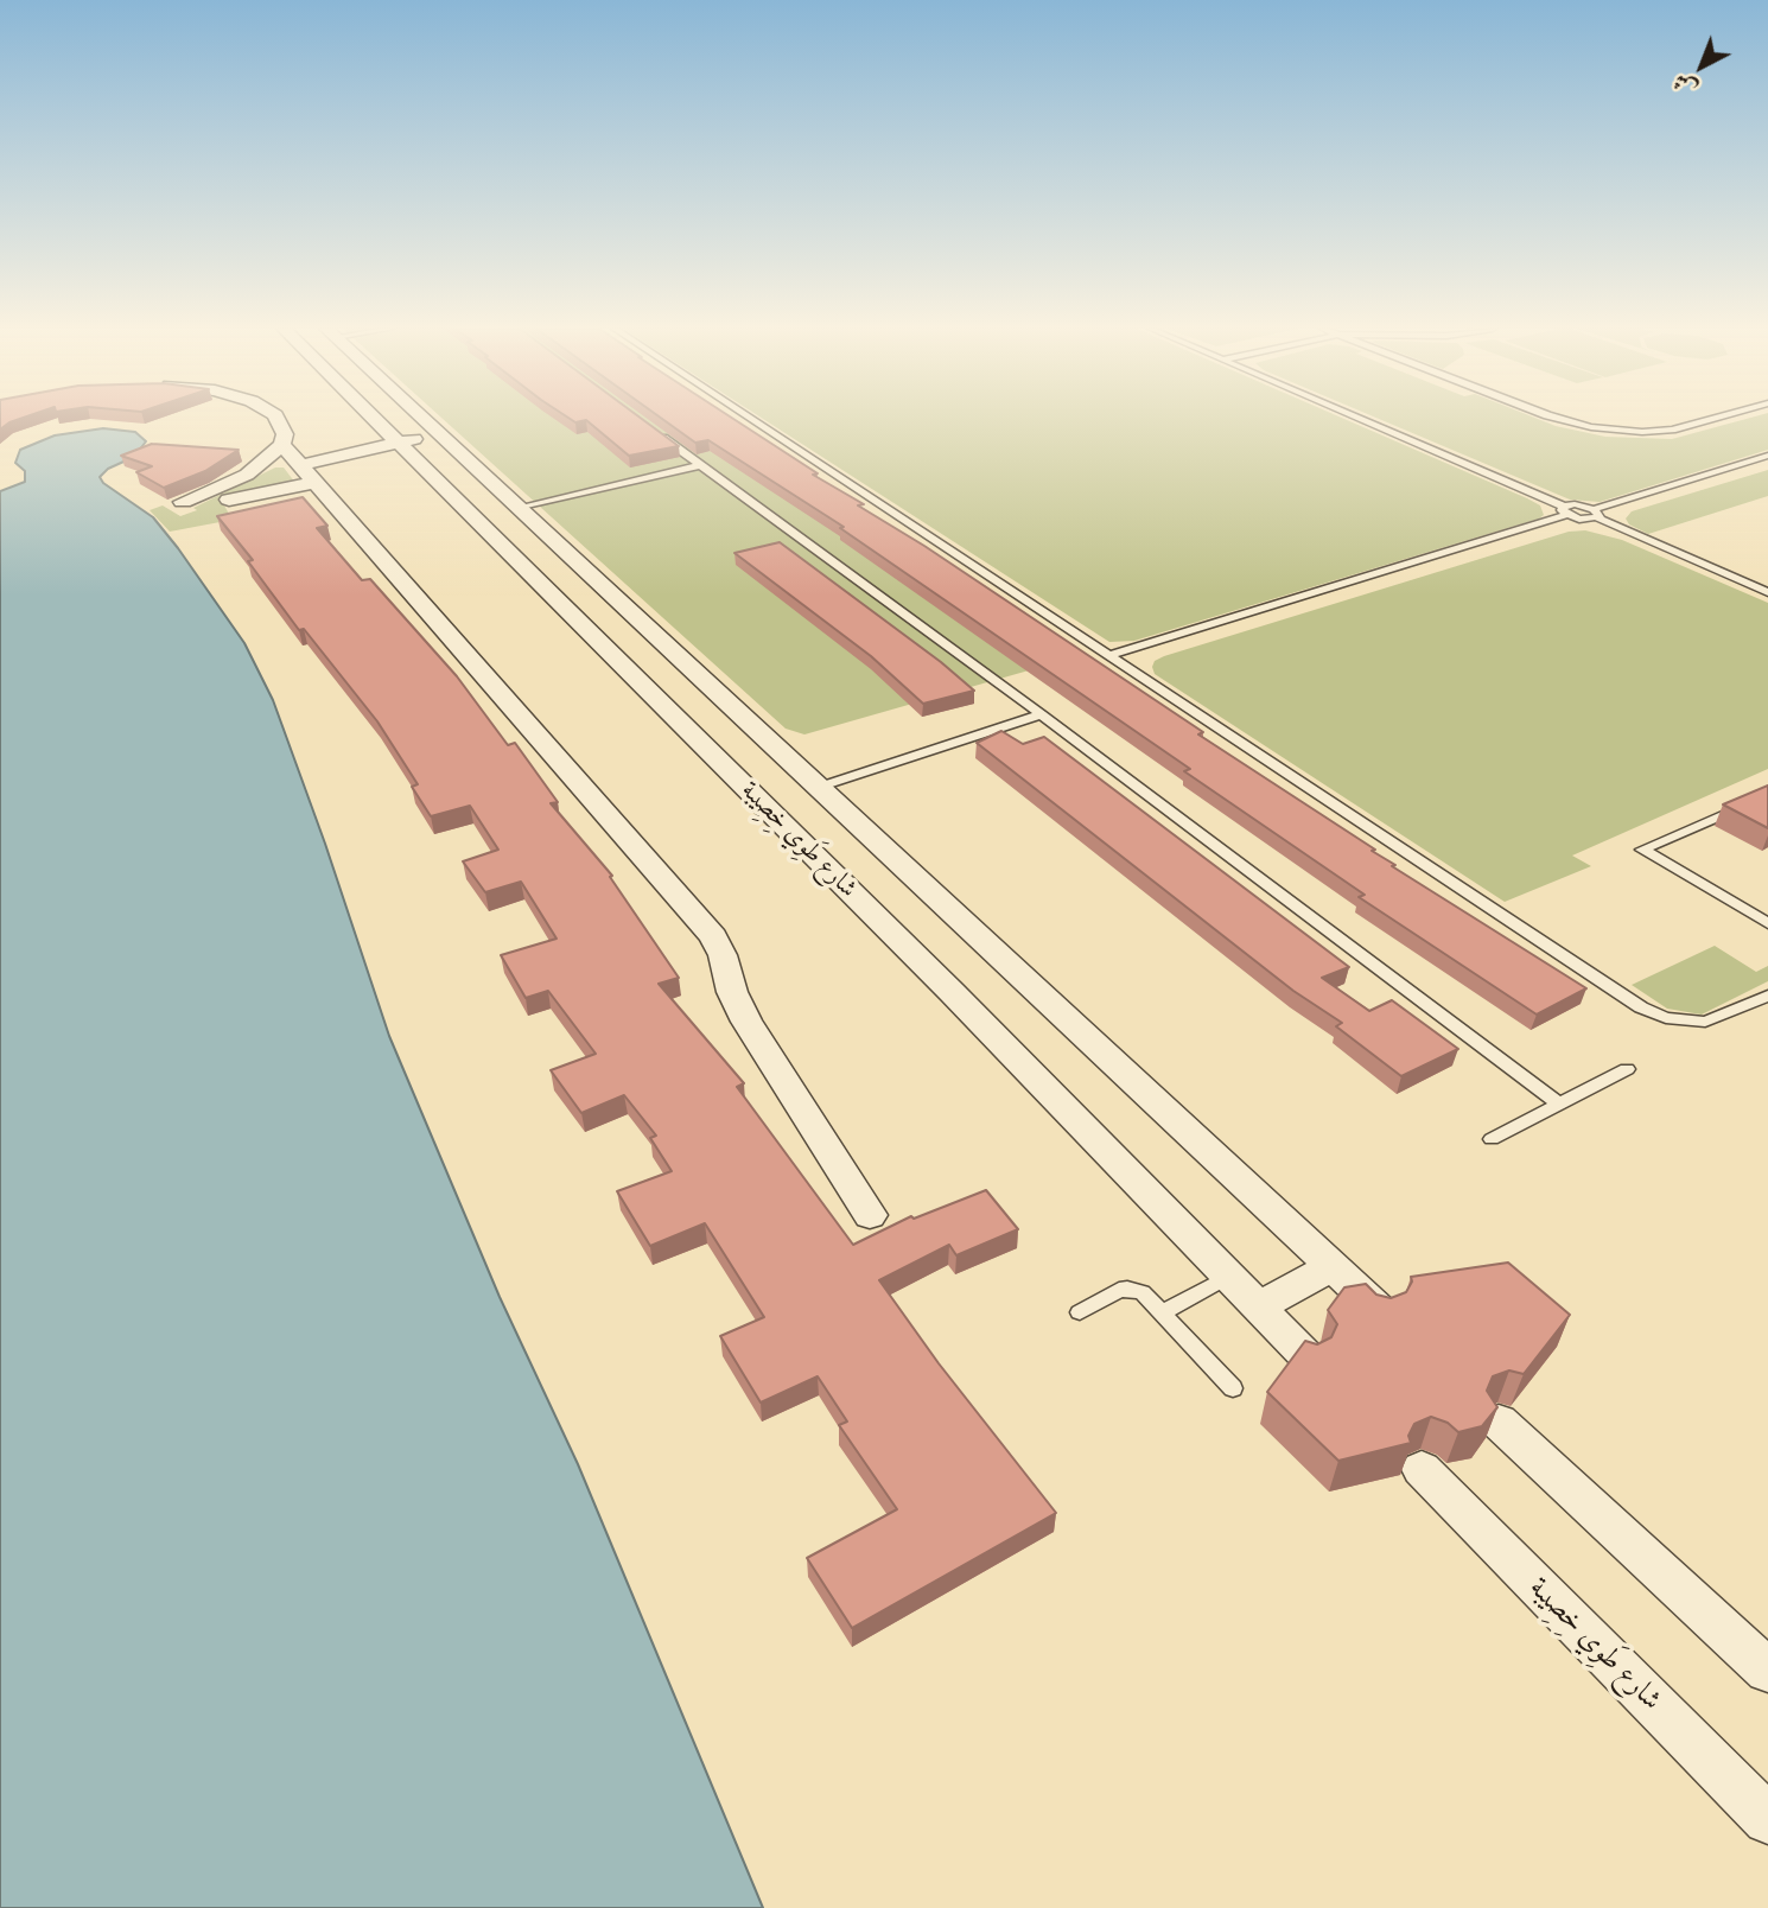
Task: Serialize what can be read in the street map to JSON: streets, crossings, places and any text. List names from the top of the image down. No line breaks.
{"streets":{"street":["شارع طَوِي خِصِيبة"]},"north":"bottom left"}
